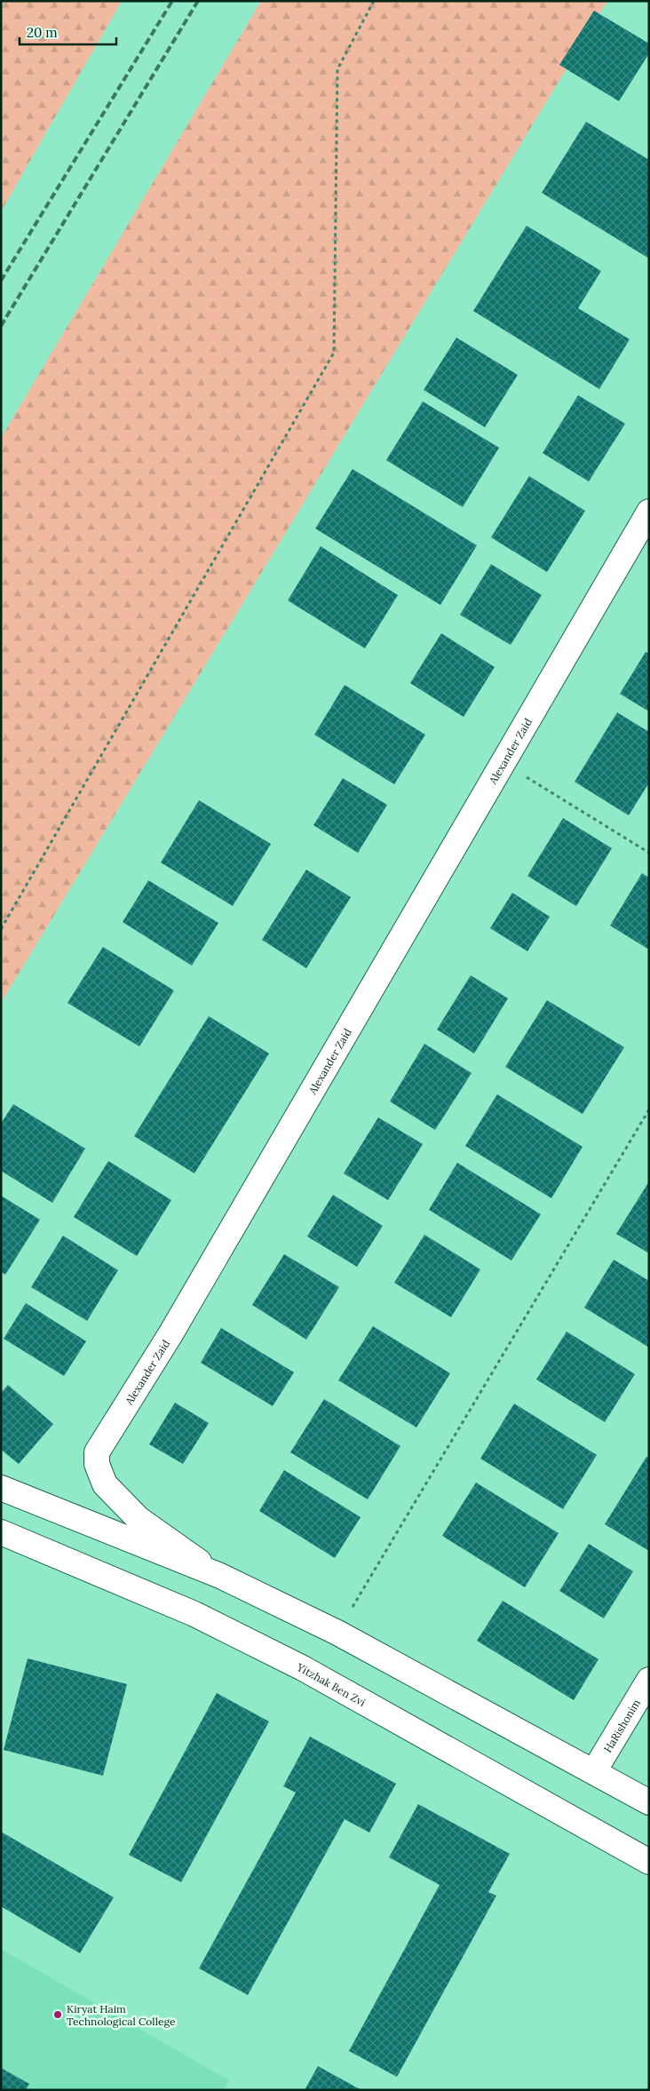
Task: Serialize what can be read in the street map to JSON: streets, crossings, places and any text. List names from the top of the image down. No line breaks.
{"streets":{"street":["Alexander Zaid","Yitzhak Ben Zvi","HaRishonim"]},"places":["Kiryat Haim Technological College"],"scale_bar":"20 m"}
